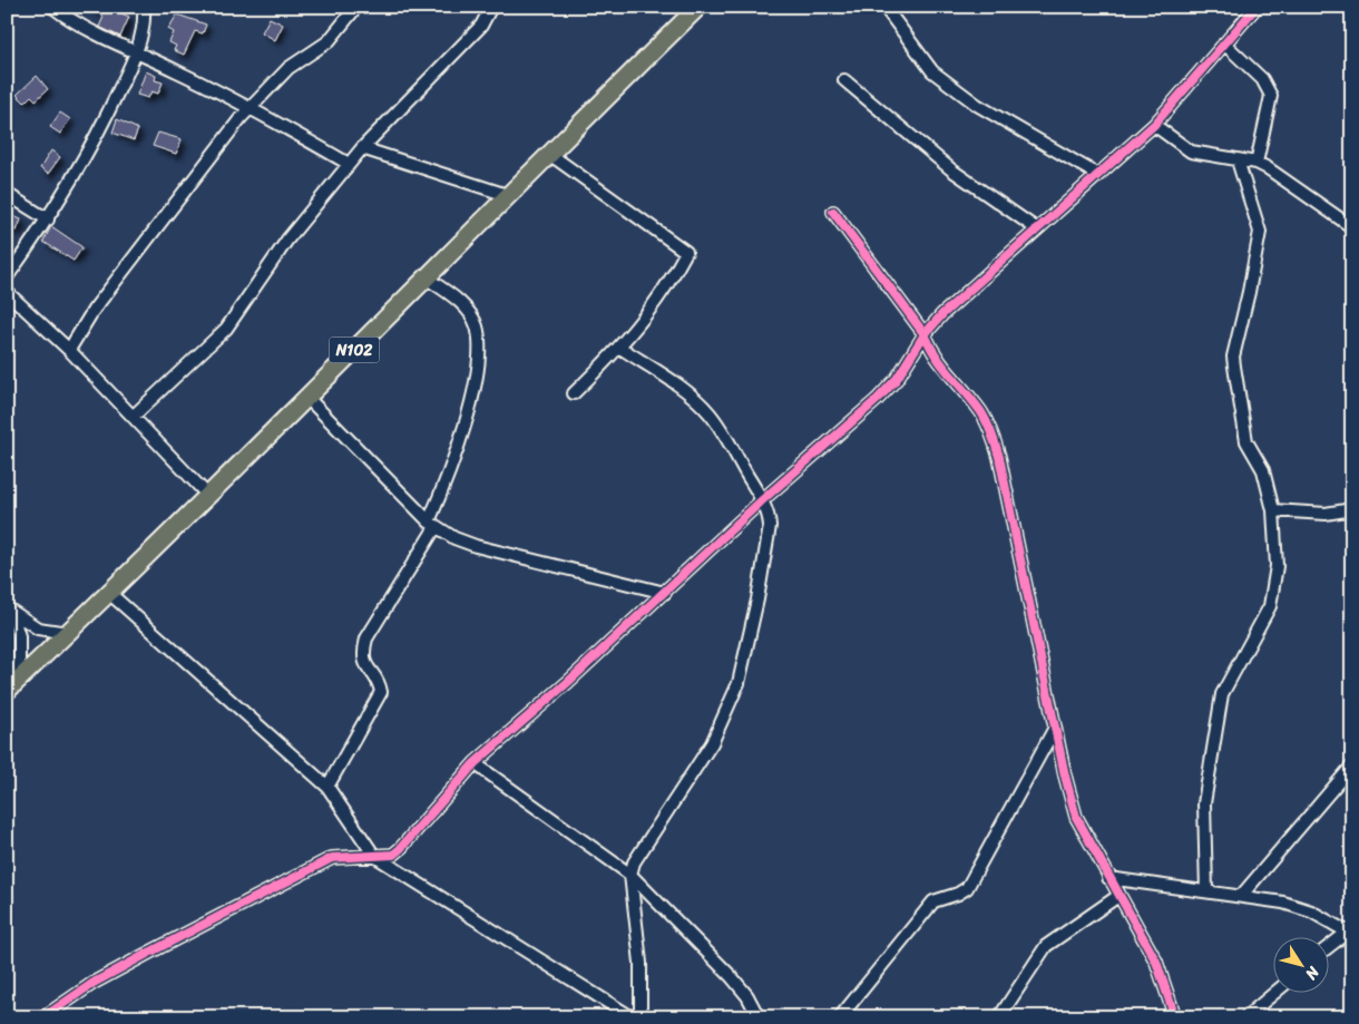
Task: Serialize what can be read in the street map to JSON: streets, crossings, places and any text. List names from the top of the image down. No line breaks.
{"streets":{"main road":["N102"]},"north":"bottom right"}
